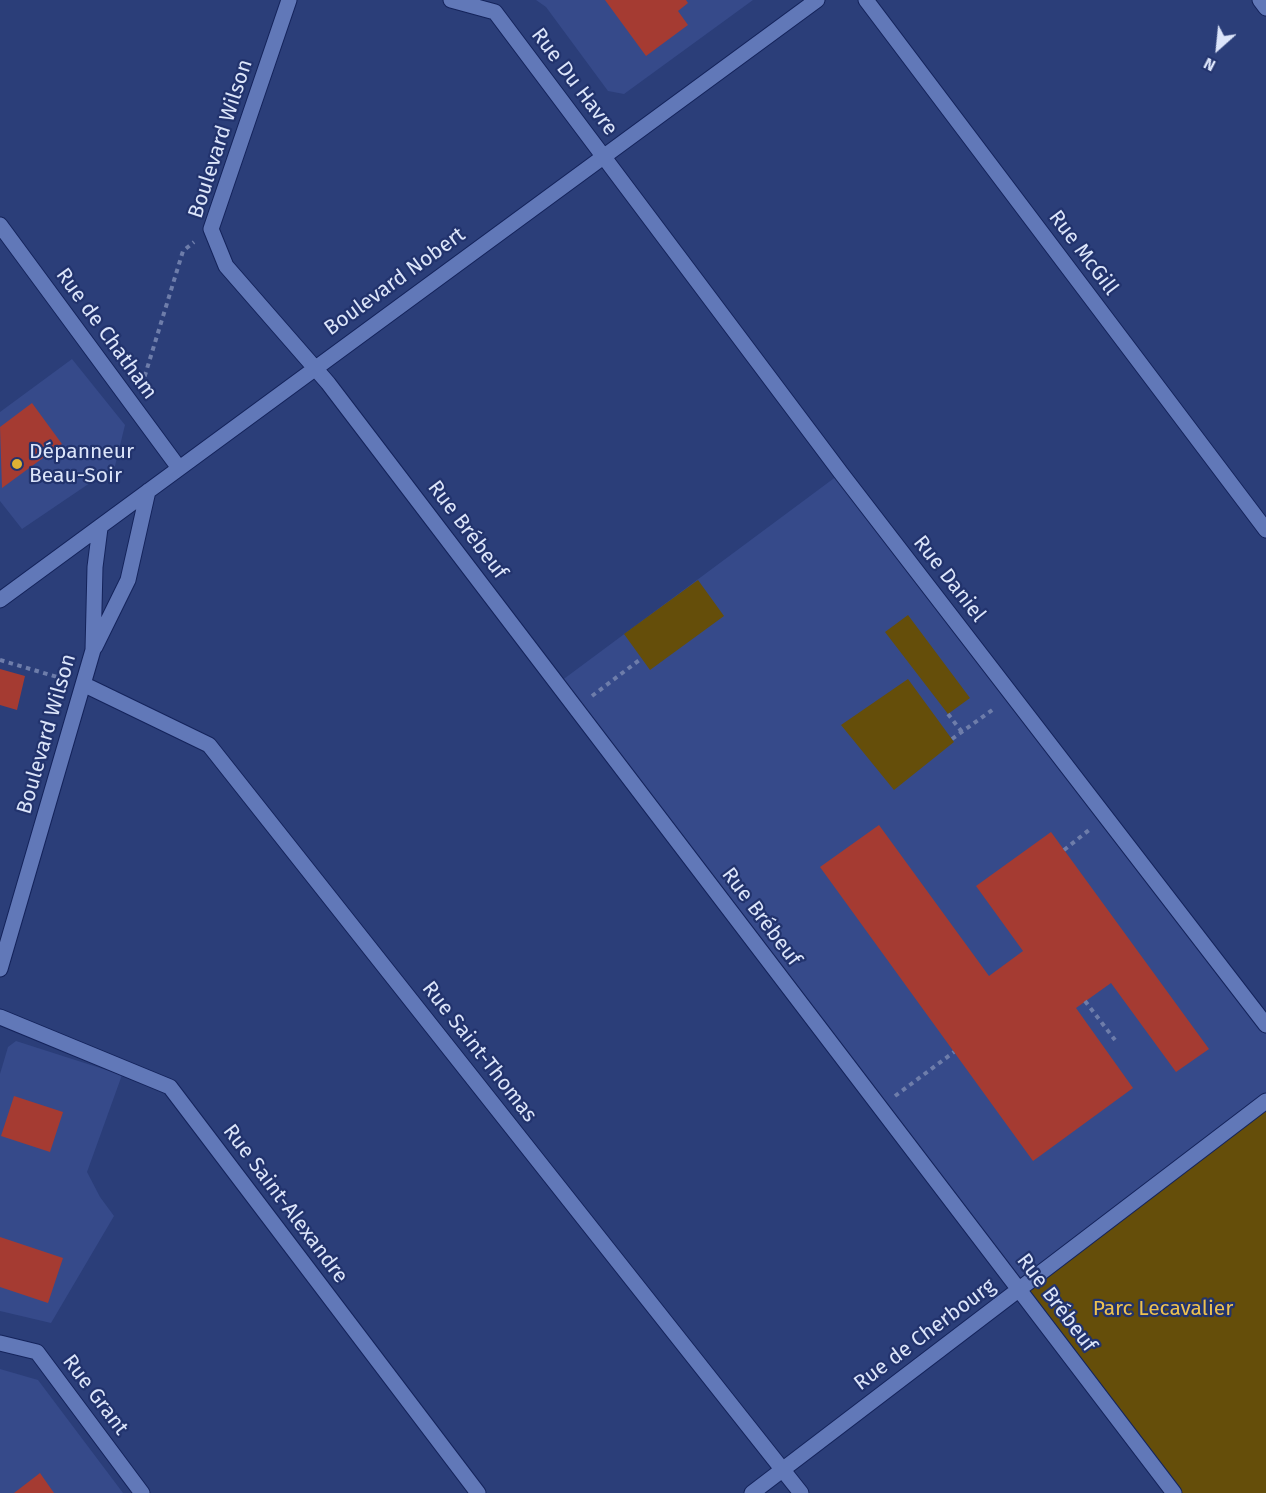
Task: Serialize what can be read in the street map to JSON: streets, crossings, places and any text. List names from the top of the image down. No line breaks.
{"streets":{"street":["Rue Du Havre","Boulevard Wilson","Rue McGill","Boulevard Nobert","Rue de Chatham","Rue Brébeuf","Rue Daniel","Rue Saint-Thomas","Rue Saint-Alexandre","Rue de Cherbourg","Rue Grant"]},"crossings":[["Rue Du Havre","Boulevard Nobert"],["Rue Du Havre","Rue Daniel"],["Boulevard Wilson","Boulevard Nobert"],["Boulevard Wilson","Rue Brébeuf"],["Boulevard Wilson","Rue Saint-Thomas"],["Boulevard Nobert","Rue de Chatham"],["Boulevard Nobert","Rue Brébeuf"],["Boulevard Nobert","Rue Daniel"],["Rue Brébeuf","Rue de Cherbourg"],["Rue Saint-Thomas","Rue de Cherbourg"]],"parks":["Parc Lecavalier"],"places":["Dépanneur Beau-Soir"],"north":"bottom left"}
